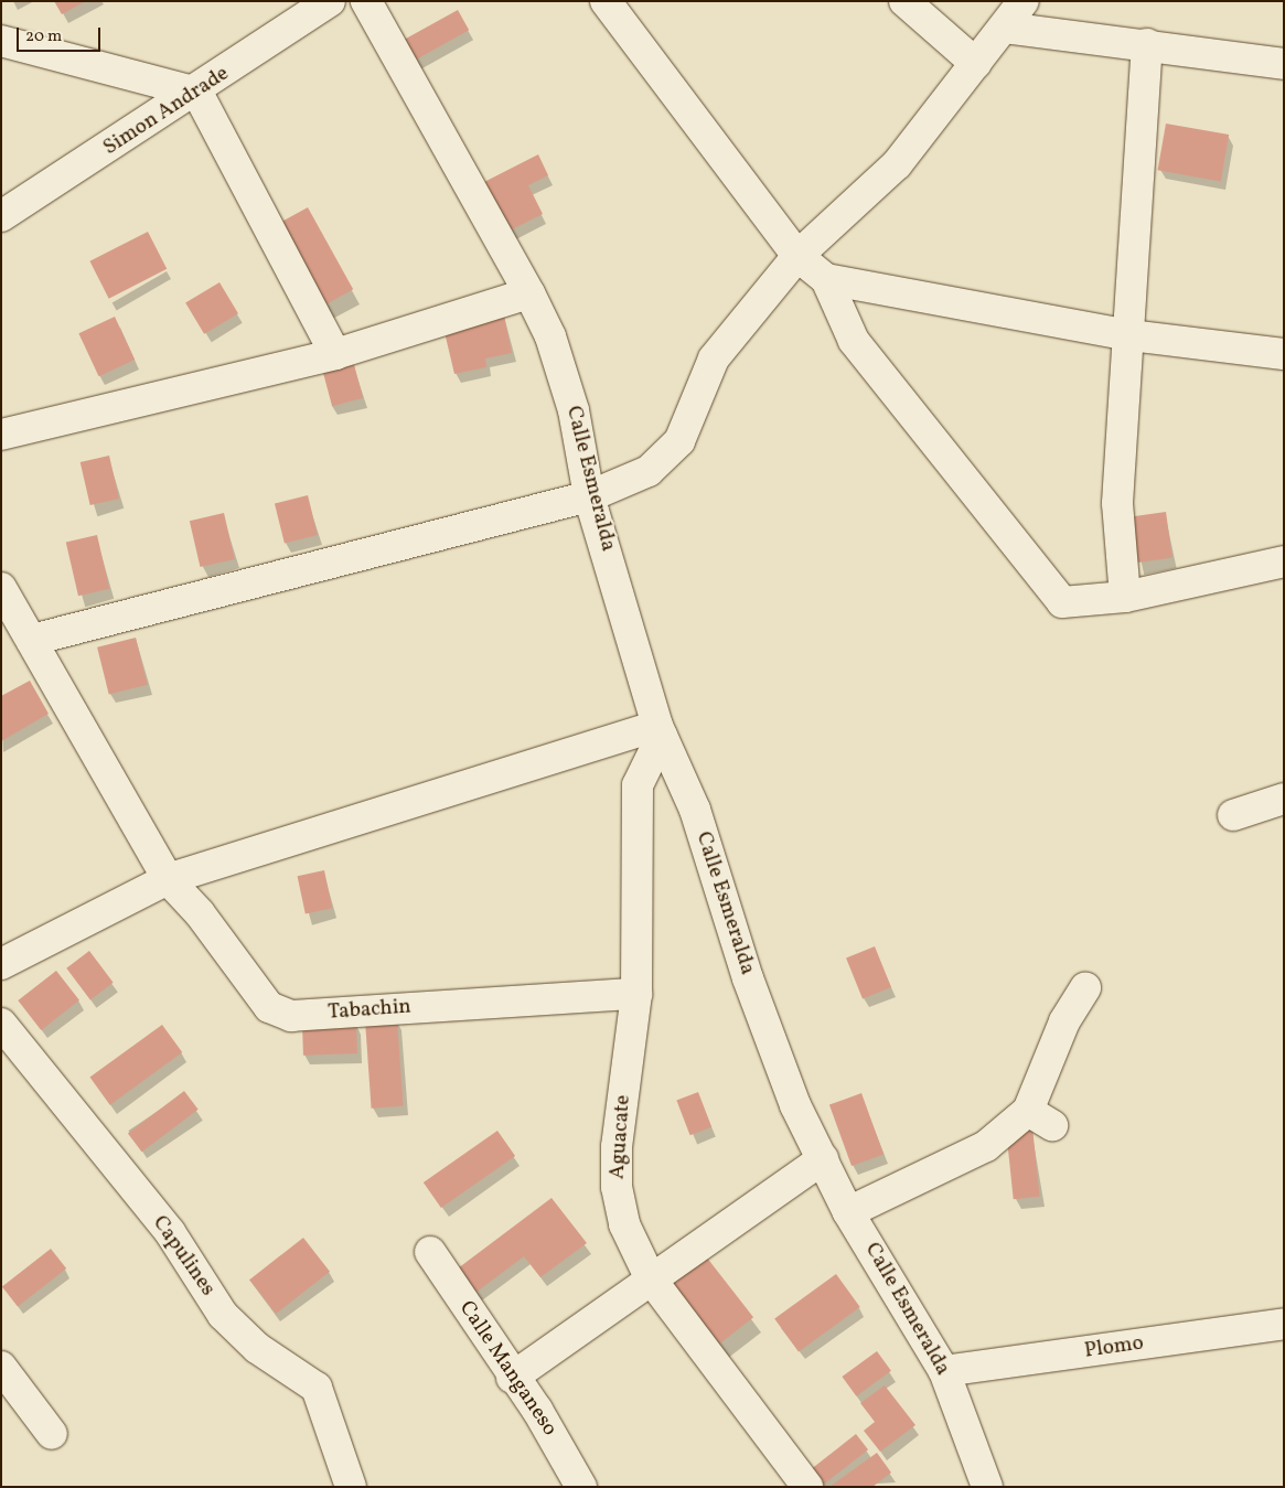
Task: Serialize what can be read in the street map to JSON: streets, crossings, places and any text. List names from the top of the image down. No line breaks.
{"streets":{"street":["Simon Andrade","Calle Esmeralda","Tabachin","Aguacate","Capulines","Plomo","Calle Manganeso"]},"crossings":[["Calle Esmeralda","Aguacate"],["Calle Esmeralda","Plomo"],["Tabachin","Aguacate"]],"scale_bar":"20 m"}
